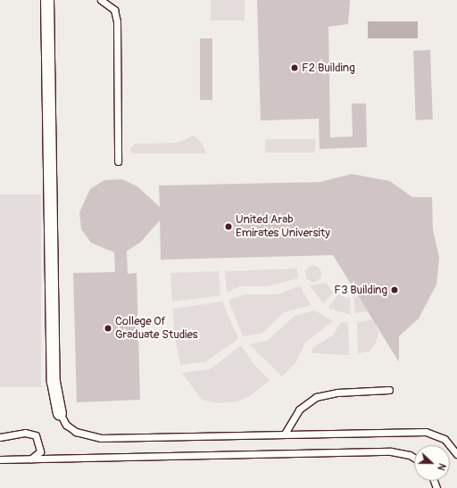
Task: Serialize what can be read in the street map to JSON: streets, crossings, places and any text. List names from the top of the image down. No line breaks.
{"places":["F2 Building","United Arab Emirates University","F3 Building","College Of Graduate Studies"],"north":"right"}
